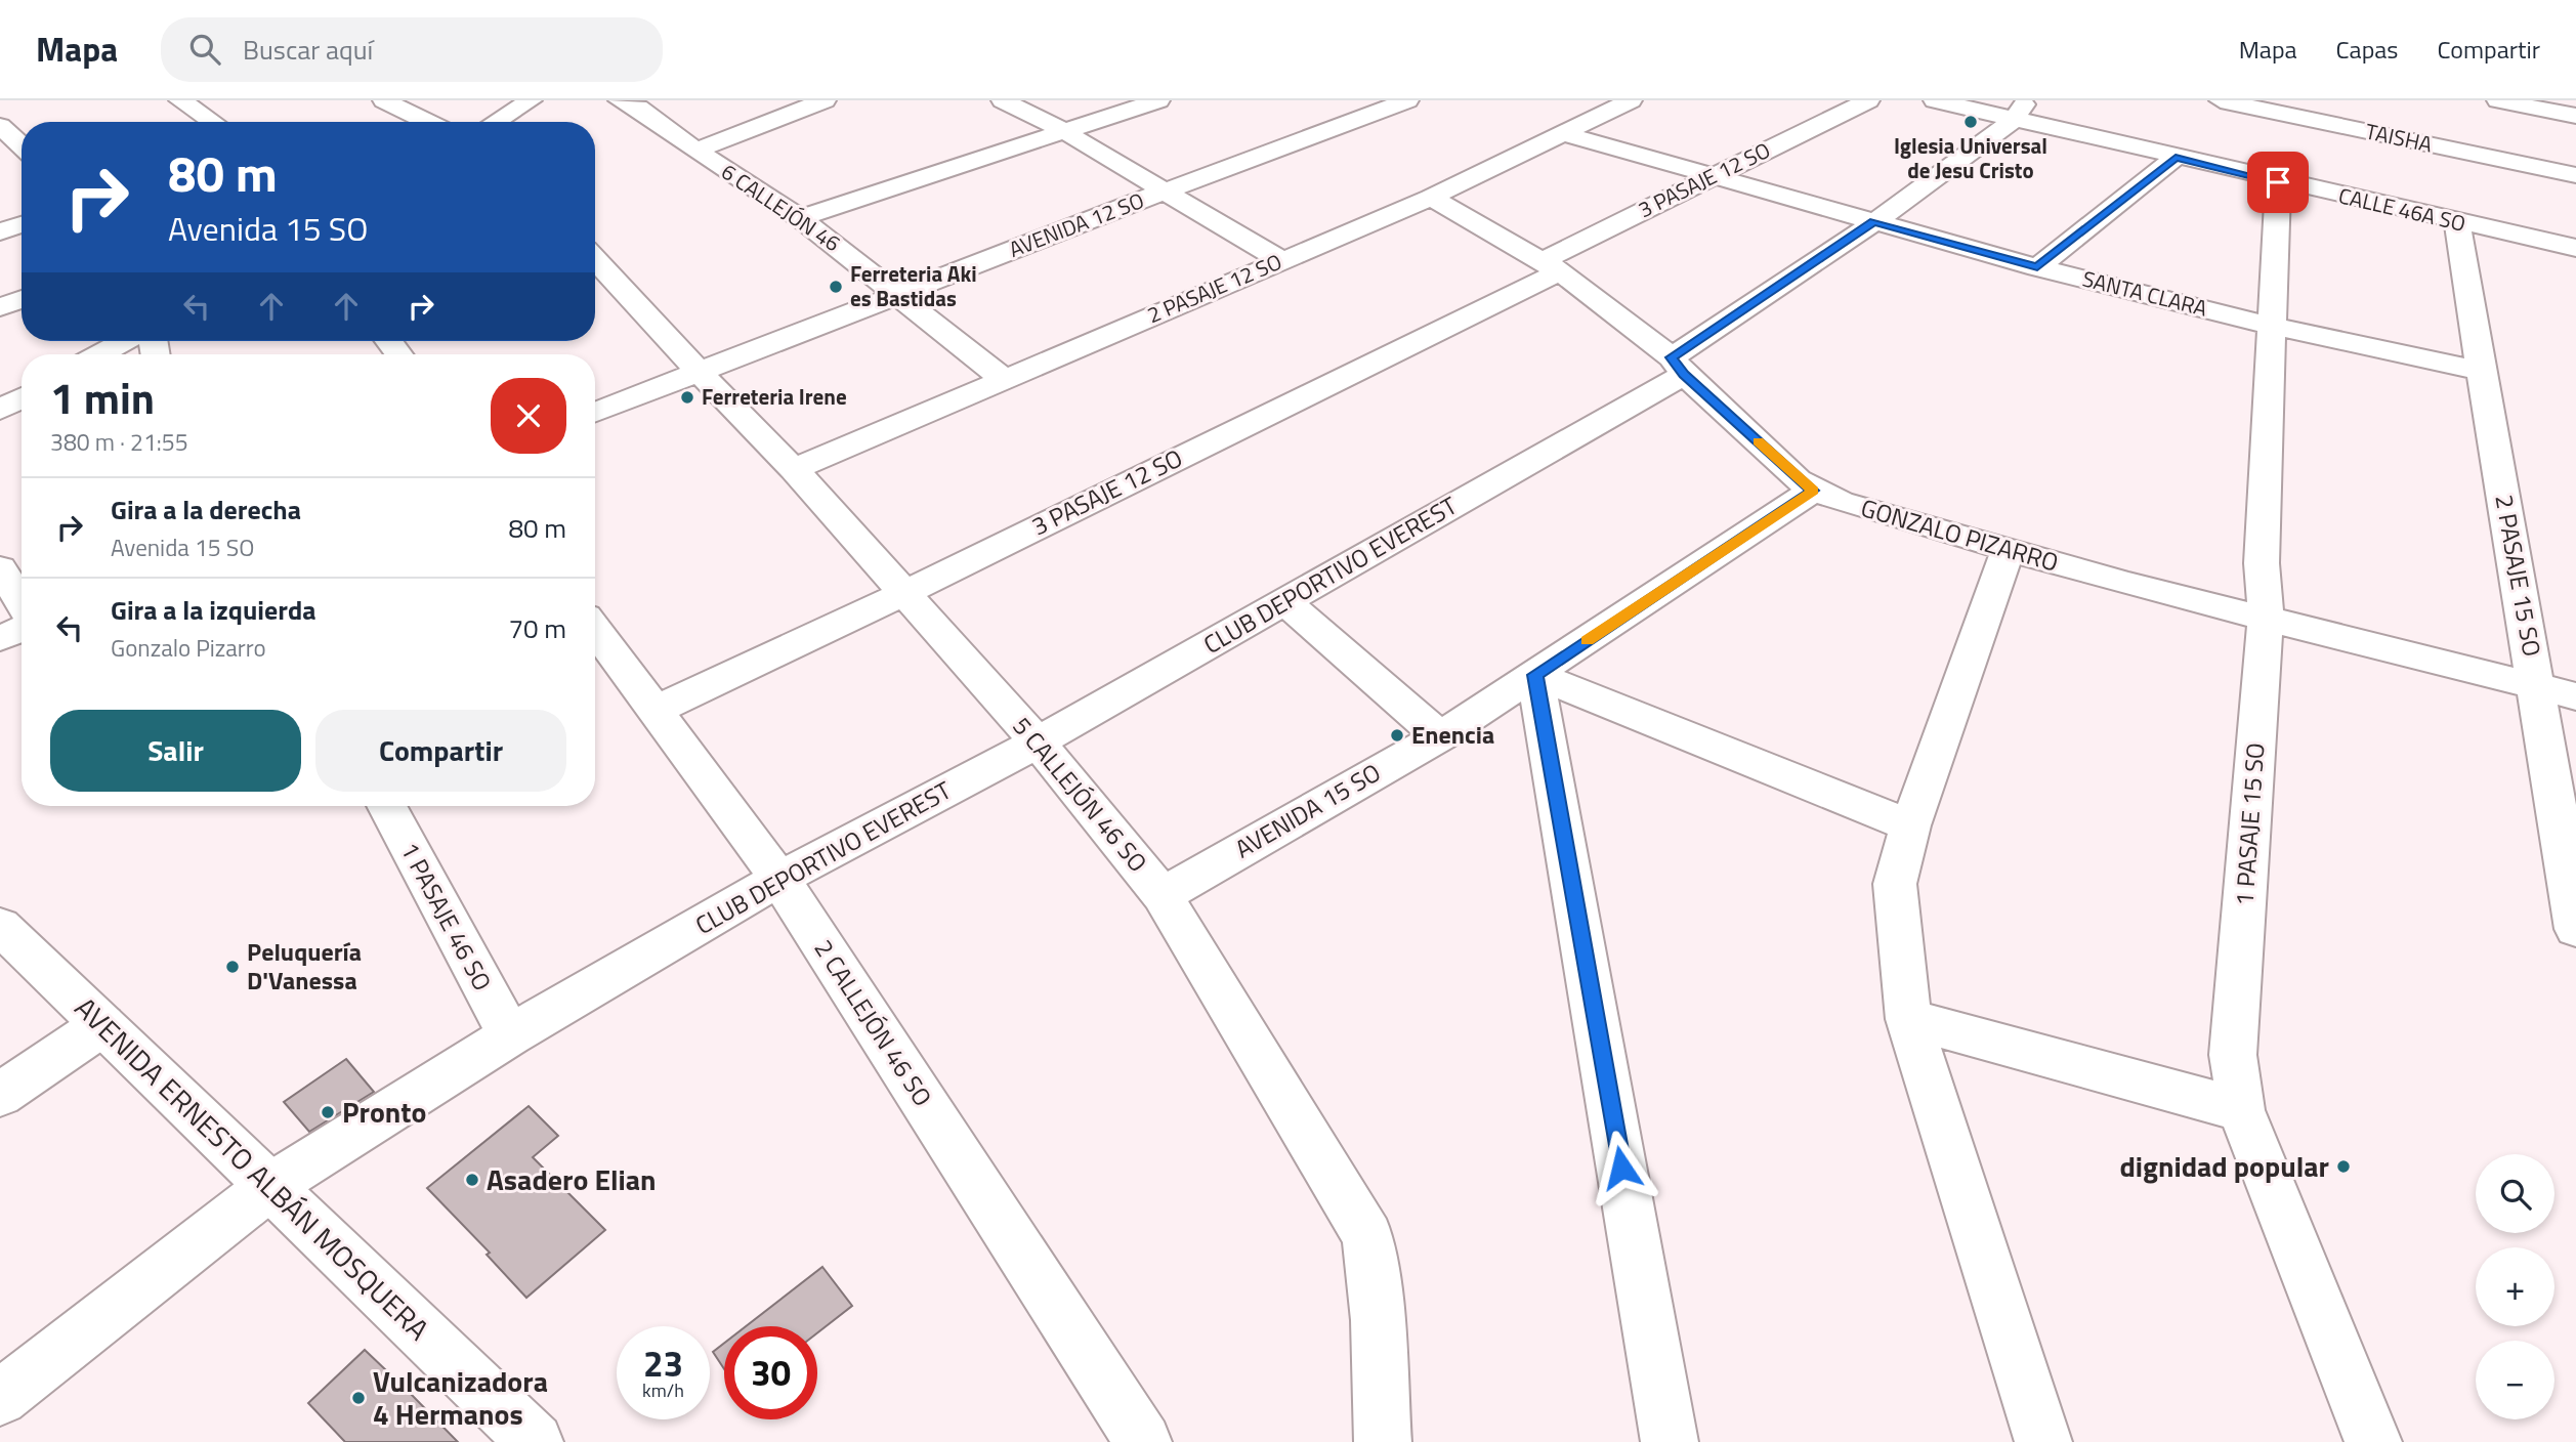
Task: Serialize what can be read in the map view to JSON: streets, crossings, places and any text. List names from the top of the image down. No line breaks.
{"streets":{"street":["TAISHA","3 PASAJE 12 SO","6 CALLEJÓN 46","CALLE 46A SO","AVENIDA 12 SO","2 PASAJE 12 SO","SANTA CLARA","GONZALO PIZARRO","CLUB DEPORTIVO EVEREST","2 PASAJE 15 SO","5 CALLEJÓN 46 SO","AVENIDA 15 SO","1 PASAJE 15 SO","1 PASAJE 46 SO","2 CALLEJÓN 46 SO","AVENIDA ERNESTO ALBÁN MOSQUERA"]},"crossings":[["3 PASAJE 12 SO","SANTA CLARA"],["3 PASAJE 12 SO","GONZALO PIZARRO"],["3 PASAJE 12 SO","5 CALLEJÓN 46 SO"],["3 PASAJE 12 SO","2 CALLEJÓN 46 SO"],["6 CALLEJÓN 46","AVENIDA 12 SO"],["6 CALLEJÓN 46","2 PASAJE 12 SO"],["CALLE 46A SO","CLUB DEPORTIVO EVEREST"],["CALLE 46A SO","2 PASAJE 15 SO"],["CALLE 46A SO","1 PASAJE 15 SO"],["AVENIDA 12 SO","5 CALLEJÓN 46 SO"],["2 PASAJE 12 SO","SANTA CLARA"],["2 PASAJE 12 SO","GONZALO PIZARRO"],["2 PASAJE 12 SO","5 CALLEJÓN 46 SO"],["SANTA CLARA","CLUB DEPORTIVO EVEREST"],["SANTA CLARA","2 PASAJE 15 SO"],["SANTA CLARA","1 PASAJE 15 SO"],["GONZALO PIZARRO","CLUB DEPORTIVO EVEREST"],["GONZALO PIZARRO","2 PASAJE 15 SO"],["GONZALO PIZARRO","AVENIDA 15 SO"],["GONZALO PIZARRO","1 PASAJE 15 SO"],["CLUB DEPORTIVO EVEREST","5 CALLEJÓN 46 SO"],["CLUB DEPORTIVO EVEREST","1 PASAJE 46 SO"],["CLUB DEPORTIVO EVEREST","2 CALLEJÓN 46 SO"],["CLUB DEPORTIVO EVEREST","AVENIDA ERNESTO ALBÁN MOSQUERA"],["5 CALLEJÓN 46 SO","AVENIDA 15 SO"]],"places":["Iglesia Universal de Jesu Cristo","Ferreteria Aki es Bastidas","Ferreteria Irene","Enencia","Peluquería D'Vanessa","Pronto","dignidad popular","Asadero Elian","Vulcanizadora 4 Hermanos"],"page":{"header":"Mapa","search":"Buscar aquí","nav":["Mapa","Capas","Compartir"],"turn":["80 m","Avenida 15 SO"],"heading":["1 min","380 m · 21:55"],"list":[{"name":"Gira a la derecha","note":"Avenida 15 SO","value":"80 m"},{"name":"Gira a la izquierda","note":"Gonzalo Pizarro","value":"70 m"}],"buttons":["Salir","Compartir"],"map_buttons":["+","−"],"speed":"23 km/h","limit":"30"}}
